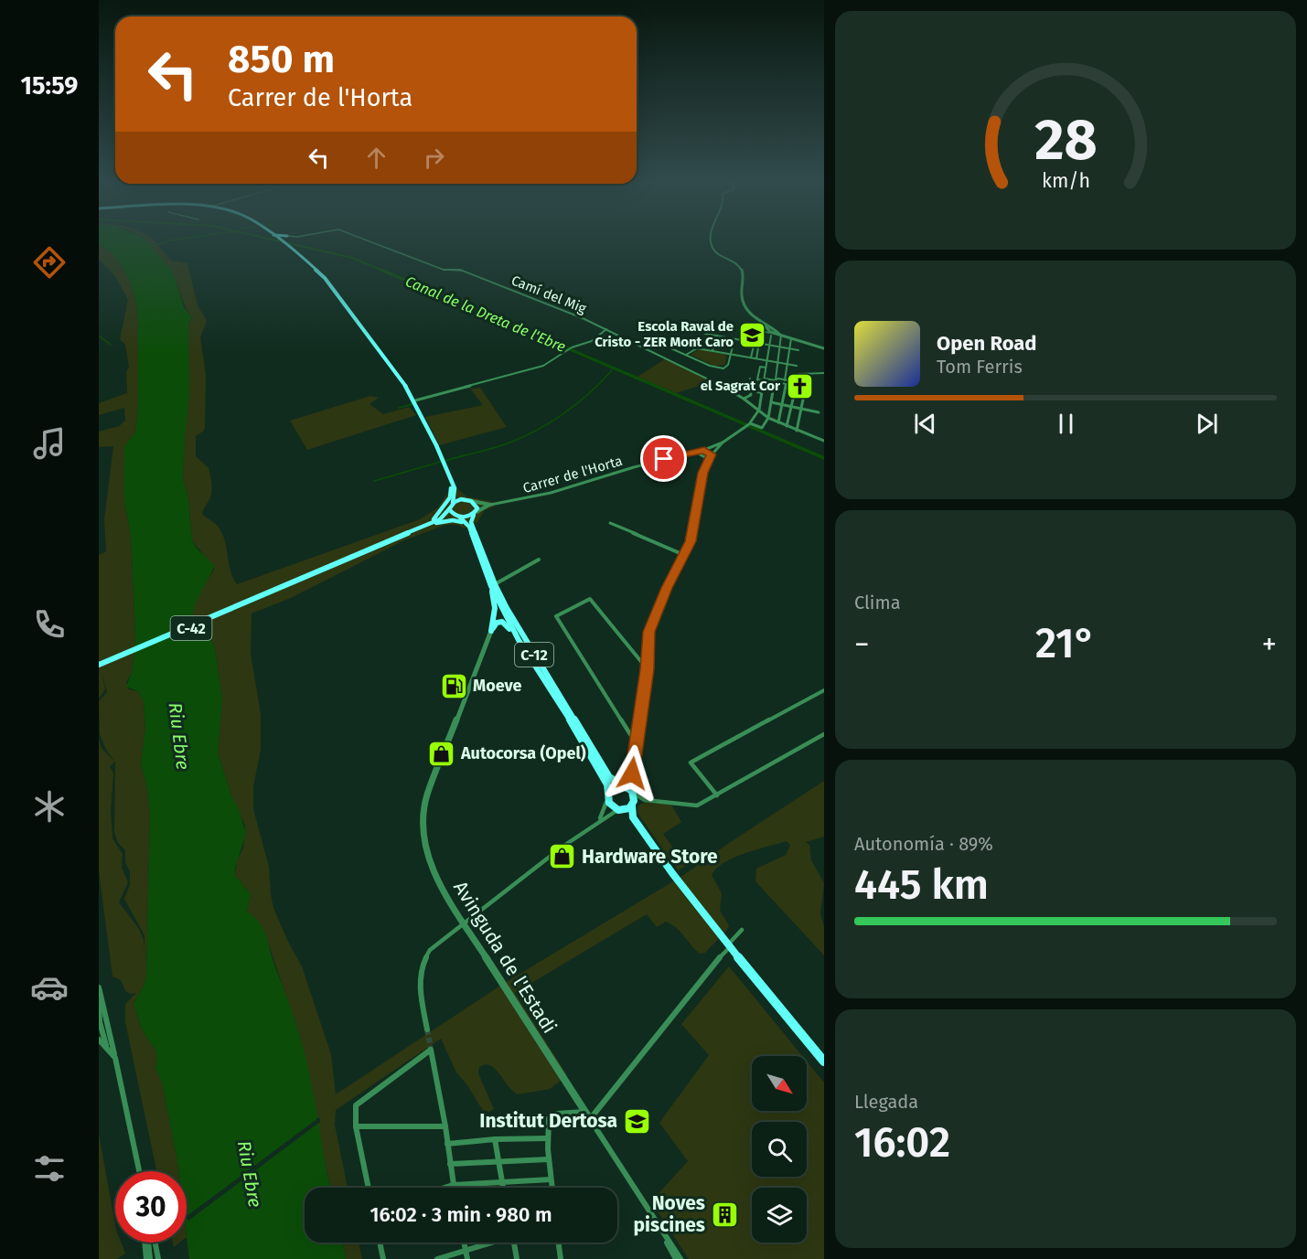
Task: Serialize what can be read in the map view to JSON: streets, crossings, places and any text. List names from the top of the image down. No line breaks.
{"streets":{"main road":["C-42","C-12"],"street":["Camí del Mig","Carrer de l'Horta","Avinguda de l'Estadi"]},"crossings":[["C-42","C-12"]],"water":["Canal de la Dreta de l'Ebre","Riu Ebre"],"places":{"school or university":["Escola Raval de Cristo - ZER Mont Caro","Institut Dertosa"],"church":["el Sagrat Cor"],"fuel station":["Moeve"],"shop":["Autocorsa (Opel)","Hardware Store"],"building":["Noves piscines"]},"north":"bottom right","page":{"tabs":"15:59","turn":["850 m","Carrer de l'Horta"],"song":["Open Road","Tom Ferris"],"tile":["Clima",["Autonomía · 89%","445 km"],["Llegada","16:02"]],"heat":["−","21°","+"],"limit":"30","trip":"16:02 · 3 min · 980 m","gauge":["28","km/h"]}}
